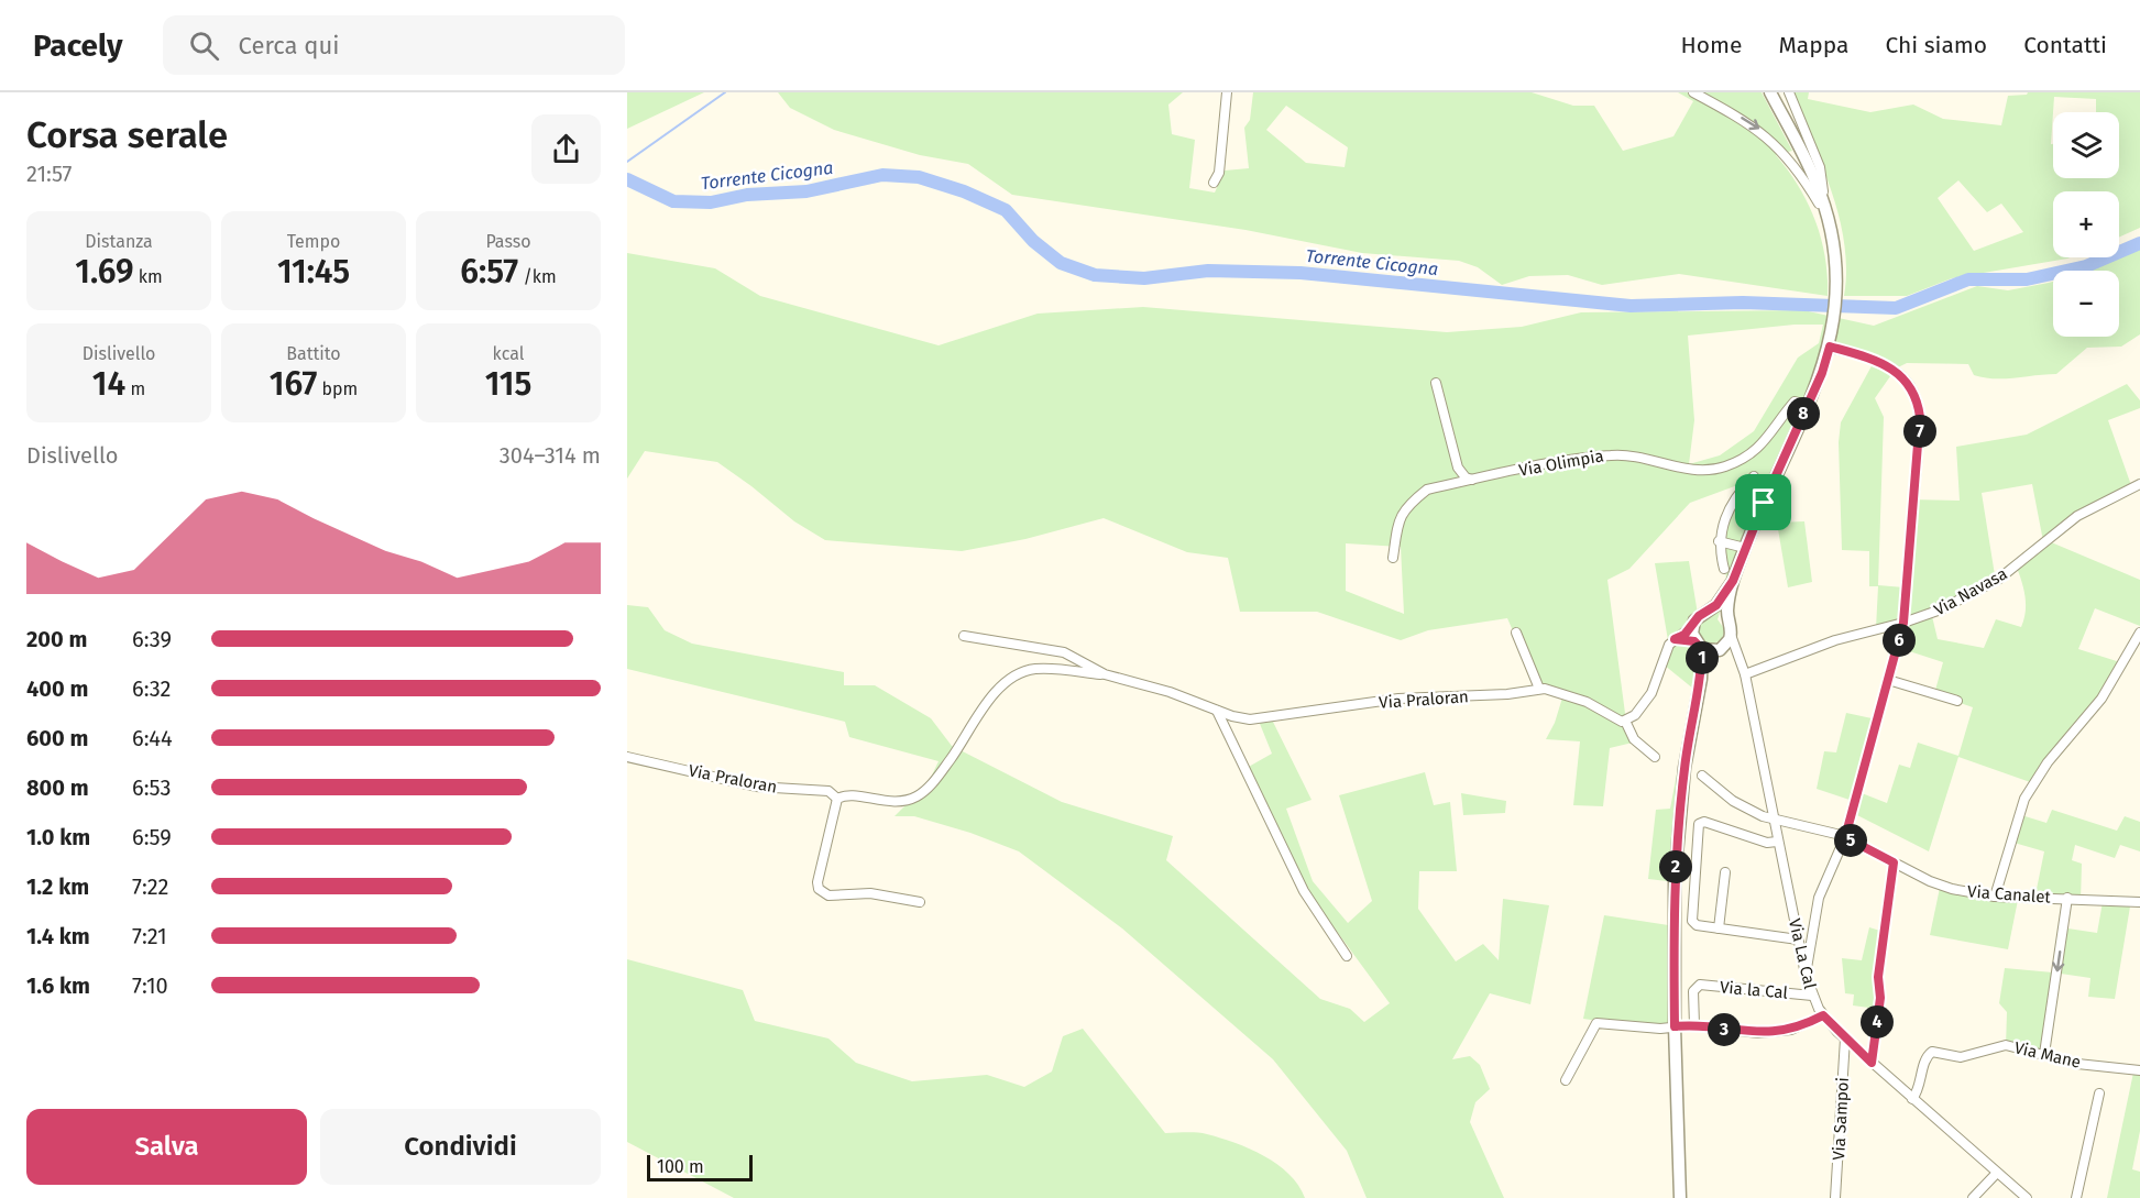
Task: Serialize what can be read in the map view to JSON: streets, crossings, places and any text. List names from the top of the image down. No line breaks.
{"streets":{"street":["Via Olimpia","Via Navasa","Via Praloran","Via Canalet","Via La Cal","Via la Cal","Via Mane","Via Sampoi"]},"crossings":[["Via Navasa","Via La Cal"],["Via Canalet","Via La Cal"],["Via La Cal","Via la Cal"],["Via La Cal","Via Mane"],["Via La Cal","Via Sampoi"]],"water":["Torrente Cicogna"],"scale_bar":"100 m","page":{"header":"Pacely","search":"Cerca qui","nav":["Home","Mappa","Chi siamo","Contatti"],"heading":["Corsa serale","21:57"],"map_buttons":["+","−"],"stats":[["Distanza","1.69 km"],["Tempo","11:45"],["Passo","6:57 /km"],["Dislivello","14 m"],["Battito","167 bpm"],["kcal","115"]],"pins":["8","7","6","1","5","2","4","3"],"chart":["Dislivello","304–314 m"],"list":[{"name":"200 m","note":"6:39"},{"name":"400 m","note":"6:32"},{"name":"600 m","note":"6:44"},{"name":"800 m","note":"6:53"},{"name":"1.0 km","note":"6:59"},{"name":"1.2 km","note":"7:22"},{"name":"1.4 km","note":"7:21"},{"name":"1.6 km","note":"7:10"}],"buttons":["Salva","Condividi"],"scale":"100 m"}}
